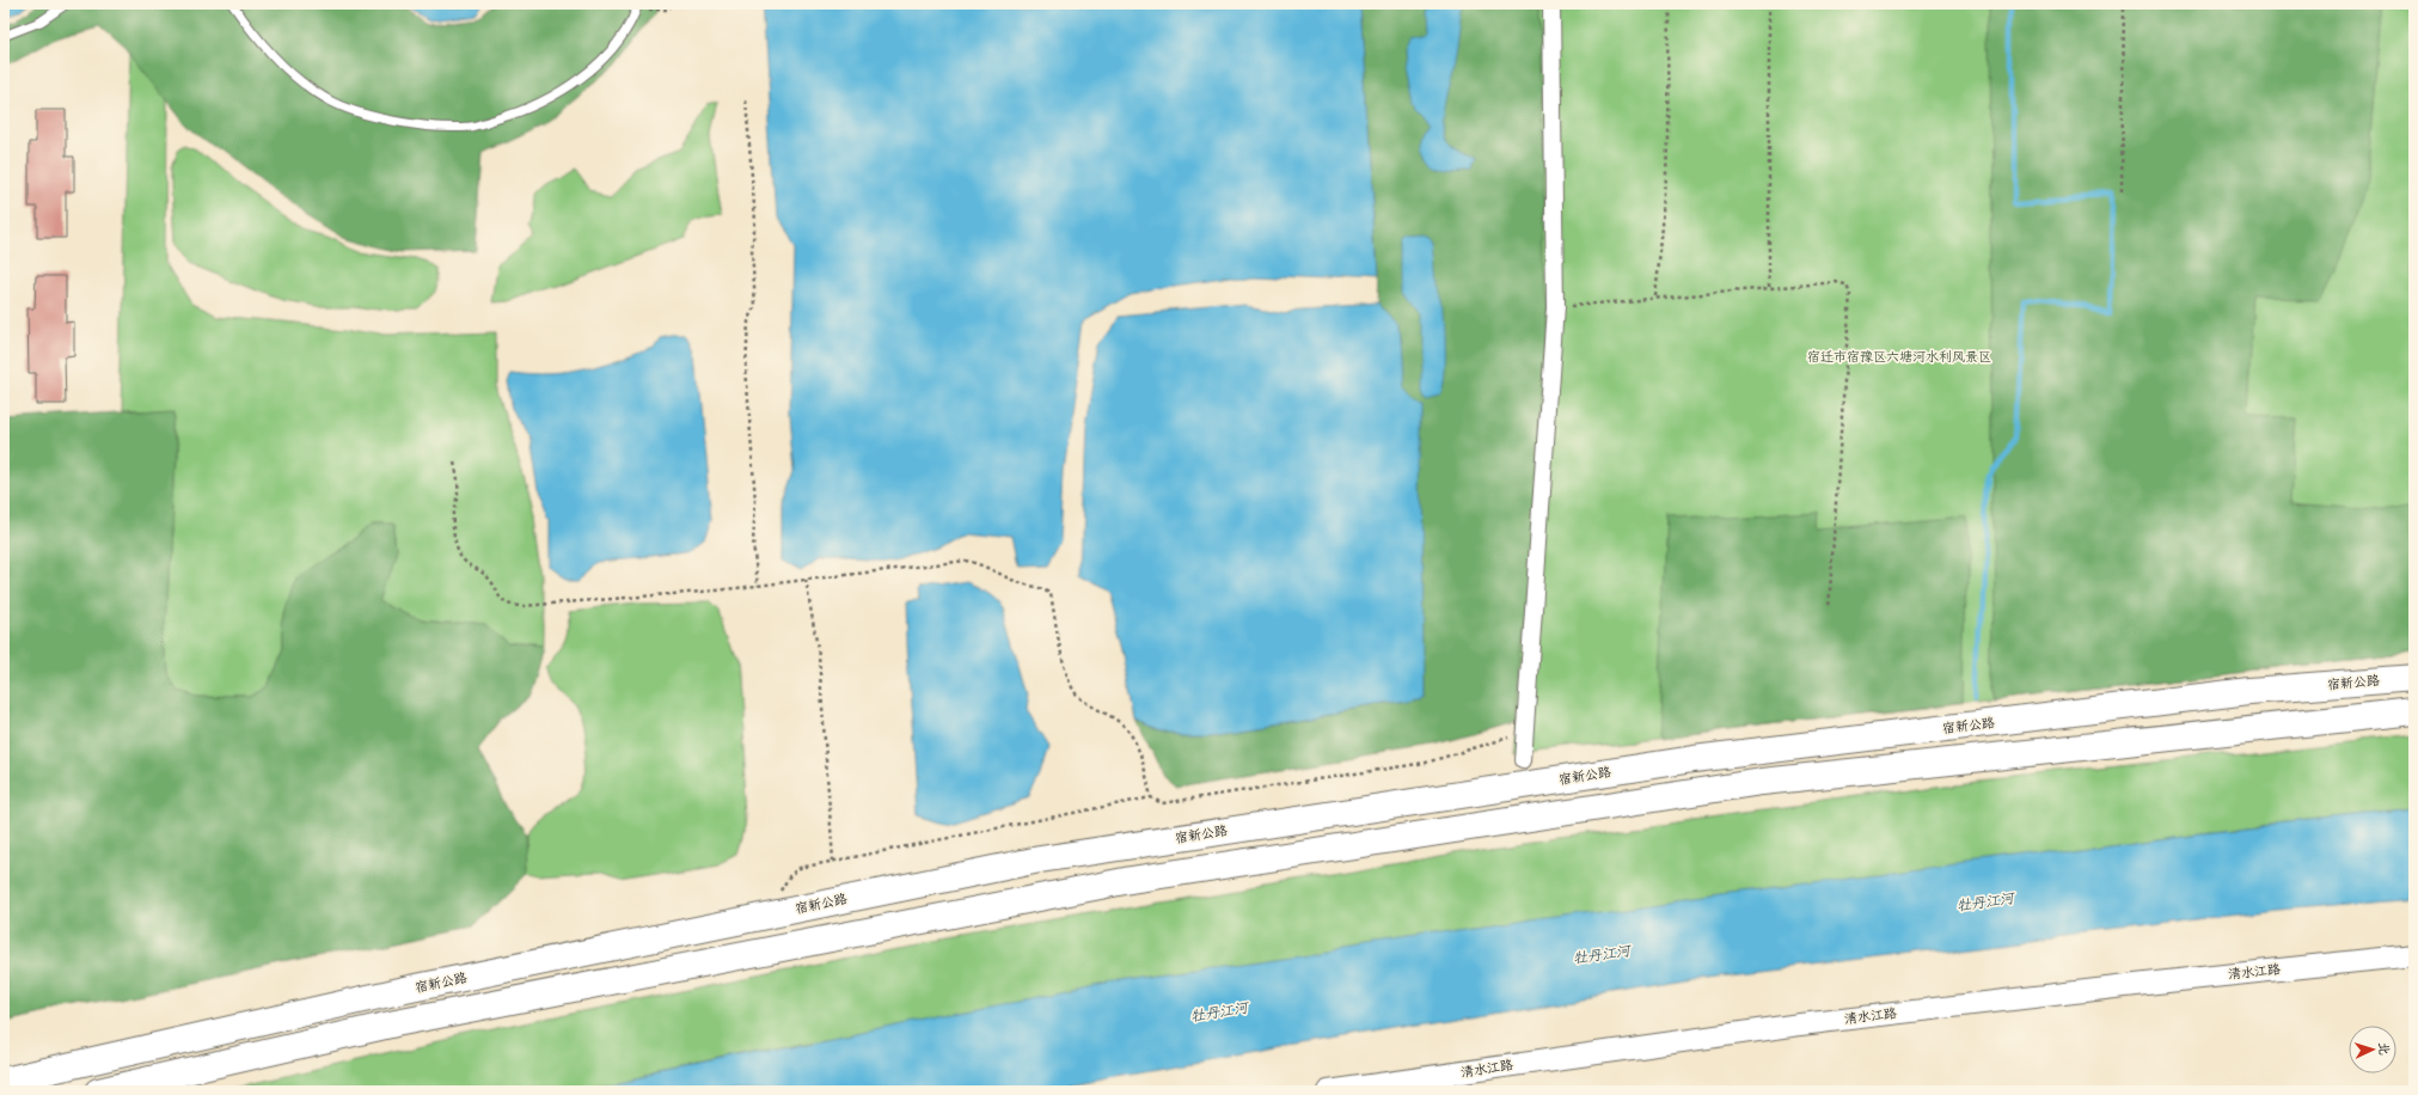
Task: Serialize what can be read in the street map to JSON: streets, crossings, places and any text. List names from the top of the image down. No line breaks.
{"streets":{"highway":["宿新公路"],"street":["清水江路"]},"water":["牡丹江河"],"parks":["宿迁市宿豫区六塘河水利风景区"],"north":"right"}
